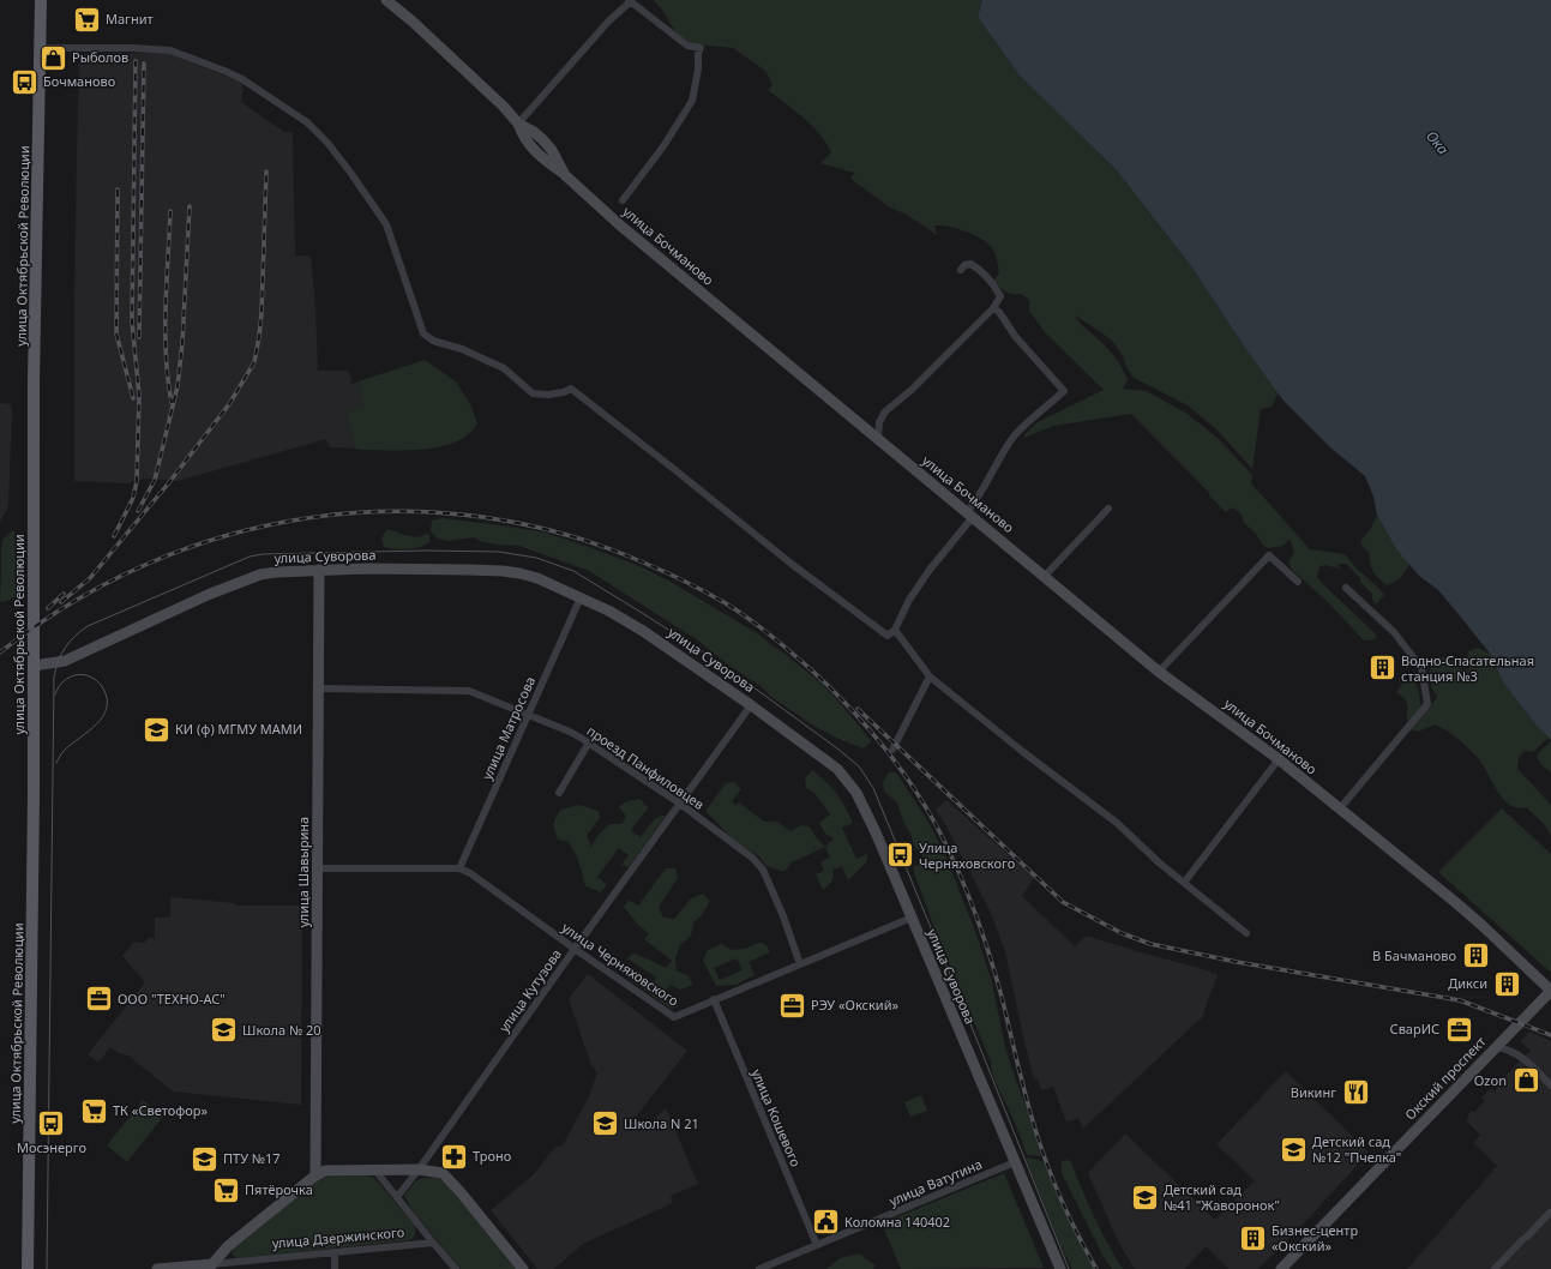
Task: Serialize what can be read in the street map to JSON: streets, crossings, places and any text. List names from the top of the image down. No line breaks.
{"streets":{"main road":["улица Октябрьской Революции"],"street":["улица Бочманово","улица Суворова","улица Матросова","проезд Панфиловцев","улица Шавырина","улица Черняховского","улица Кутузова","Окский проспект","улица Кошевого","улица Ватутина","улица Дзержинского"]},"crossings":[["улица Октябрьской Революции","улица Суворова"],["улица Бочманово","Окский проспект"],["улица Суворова","улица Матросова"],["улица Суворова","улица Шавырина"],["улица Суворова","улица Черняховского"],["улица Суворова","улица Кутузова"],["улица Суворова","улица Ватутина"],["улица Матросова","проезд Панфиловцев"],["улица Матросова","улица Черняховского"],["проезд Панфиловцев","улица Шавырина"],["проезд Панфиловцев","улица Черняховского"],["проезд Панфиловцев","улица Кутузова"],["улица Шавырина","улица Дзержинского"],["улица Черняховского","улица Кутузова"],["улица Черняховского","улица Кошевого"],["улица Кутузова","улица Дзержинского"],["улица Кошевого","улица Ватутина"]],"water":["Ока"],"places":{"supermarket":["Магнит","ТК «Светофор»","Пятёрочка"],"shop":["Рыболов","Ozon"],"bus stop":["Бочманово","Улица Черняховского","Мосэнерго"],"building":["Водно-Спасательная станция №3","В Бачманово","Дикси","Бизнес-центр «Окский»"],"school or university":["КИ (ф) МГМУ МАМИ","Школа № 20","Школа N 21","Детский сад №12 \"Пчелка\"","ПТУ №17","Детский сад №41 \"Жаворонок\""],"office":["ООО \"ТЕХНО-АС\"","РЭУ «Окский»","СварИС"],"restaurant":["Викинг"],"pharmacy":["Троно"],"public building":["Коломна 140402"]}}
